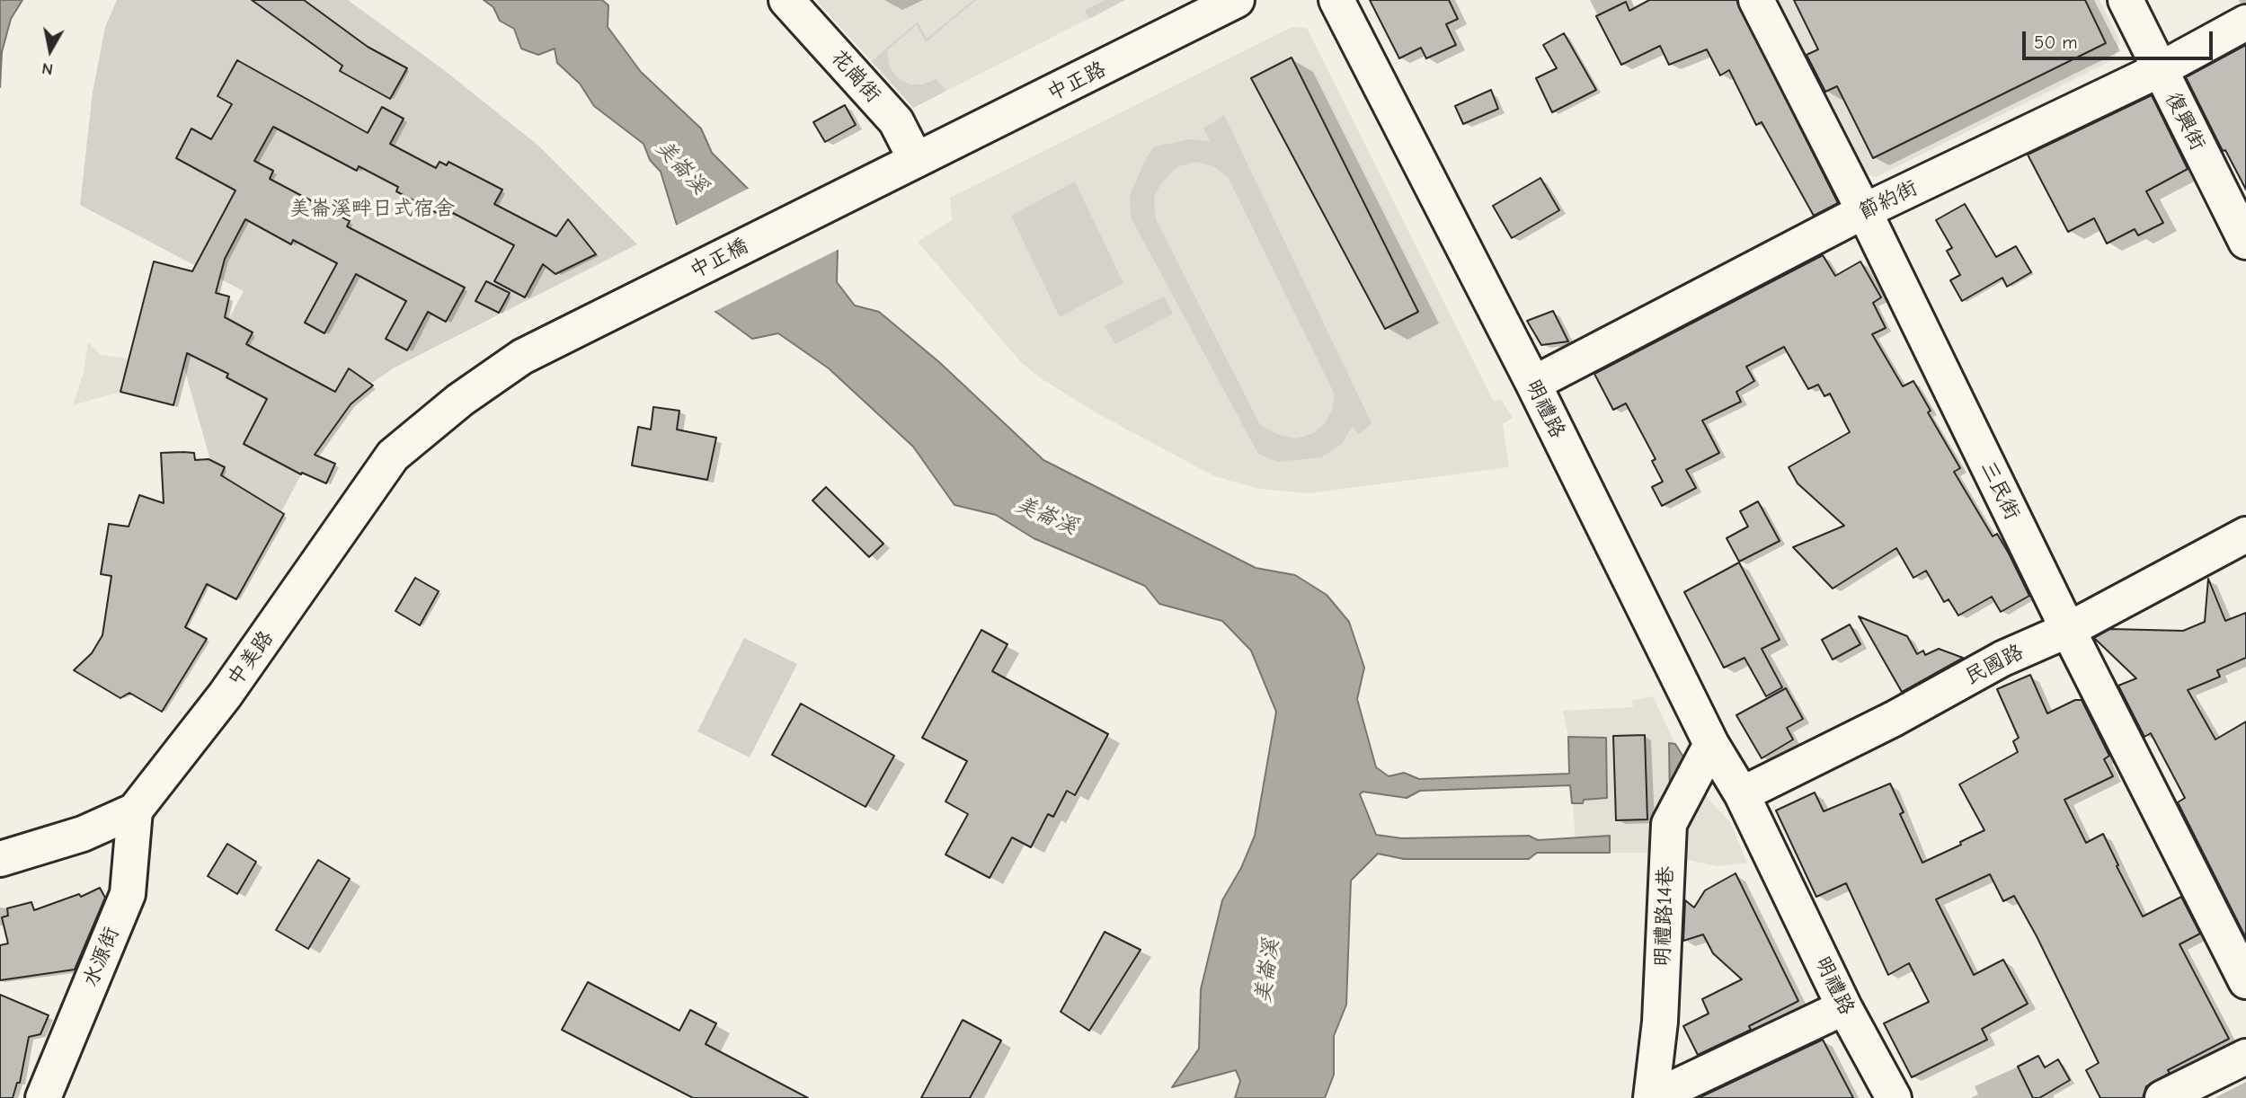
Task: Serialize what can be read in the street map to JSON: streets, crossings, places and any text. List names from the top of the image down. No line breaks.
{"streets":{"street":["花崗街","中正路","復興街","節約街","中正橋","明禮路","三民街","中美路","民國路","明禮路14巷","水源街"]},"crossings":[["花崗街","中正路"],["花崗街","中正橋"],["中正路","中正橋"],["復興街","節約街"],["節約街","明禮路"],["節約街","三民街"],["中正橋","中美路"],["明禮路","民國路"],["明禮路","明禮路14巷"],["三民街","民國路"],["中美路","水源街"]],"water":["美崙溪"],"parks":["美崙溪畔日式宿舍"],"scale_bar":"50 m","north":"bottom"}
